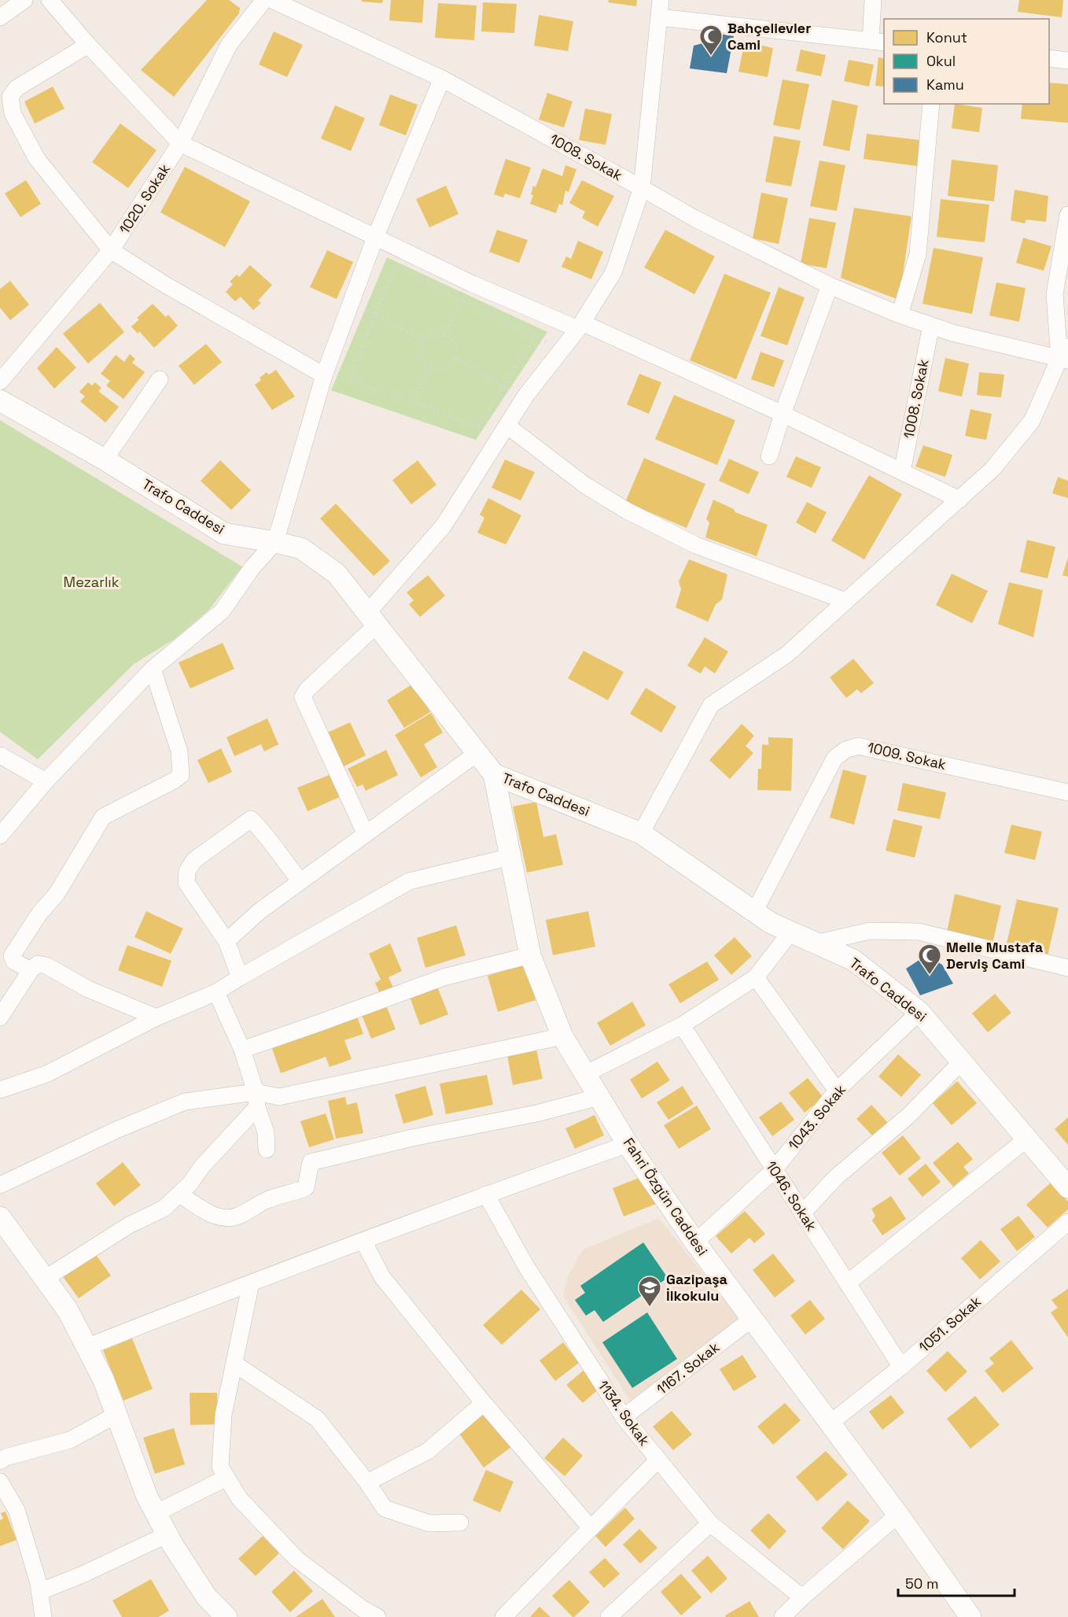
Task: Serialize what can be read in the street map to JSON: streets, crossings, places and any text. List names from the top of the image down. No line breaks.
{"streets":{"street":["1008. Sokak","1020. Sokak","Trafo Caddesi","1009. Sokak","1043. Sokak","1046. Sokak","Fahri Özgün Caddesi","1051. Sokak","1167. Sokak","1134. Sokak"]},"crossings":[["Trafo Caddesi","1009. Sokak"],["Trafo Caddesi","1043. Sokak"],["Trafo Caddesi","Fahri Özgün Caddesi"],["1043. Sokak","1046. Sokak"],["1043. Sokak","Fahri Özgün Caddesi"],["1046. Sokak","1051. Sokak"],["Fahri Özgün Caddesi","1051. Sokak"],["Fahri Özgün Caddesi","1167. Sokak"],["1167. Sokak","1134. Sokak"]],"parks":["Mezarlık"],"places":{"mosque":["Bahçelievler Cami","Melle Mustafa Derviş Cami"],"school or university":["Gazipaşa İlkokulu"]},"legend":["Konut","Okul","Kamu"],"scale_bar":"50 m"}
